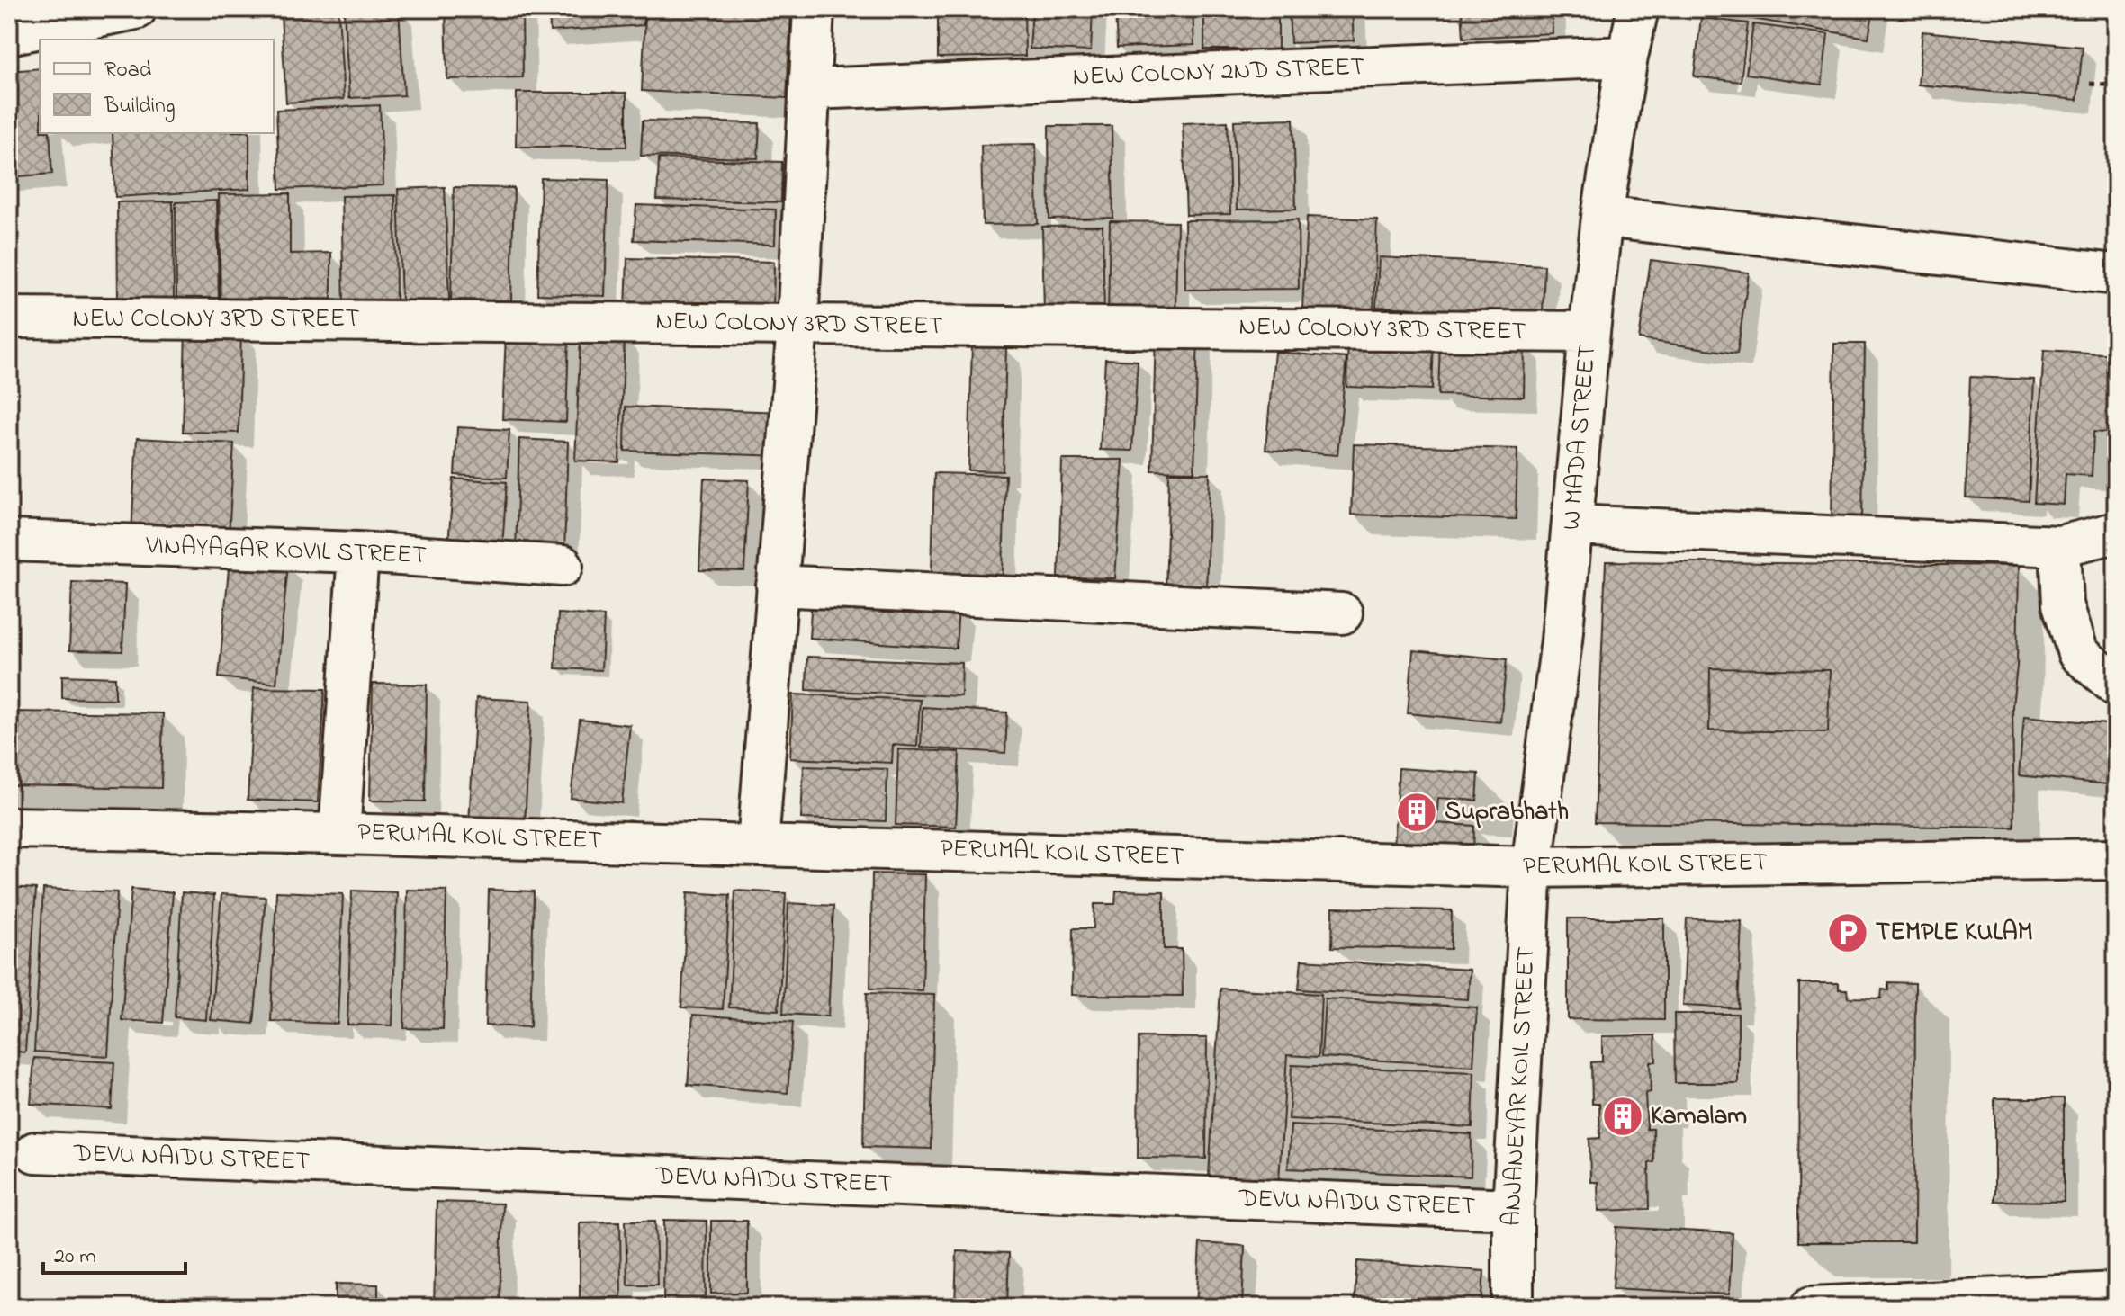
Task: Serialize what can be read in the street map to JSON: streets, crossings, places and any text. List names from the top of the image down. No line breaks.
{"streets":{"street":["NEW COLONY 2ND STREET","NEW COLONY 3RD STREET","W MADA STREET","VINAYAGAR KOVIL STREET","PERUMAL KOIL STREET","ANJANEYAR KOIL STREET","DEVU NAIDU STREET"]},"crossings":[["NEW COLONY 2ND STREET","W MADA STREET"],["NEW COLONY 3RD STREET","W MADA STREET"],["W MADA STREET","PERUMAL KOIL STREET"],["W MADA STREET","ANJANEYAR KOIL STREET"],["PERUMAL KOIL STREET","ANJANEYAR KOIL STREET"],["ANJANEYAR KOIL STREET","DEVU NAIDU STREET"]],"places":{"building":["Suprabhath","Kamalam"],"parking":["TEMPLE KULAM"]},"legend":["Road","Building"],"scale_bar":"20 m"}
